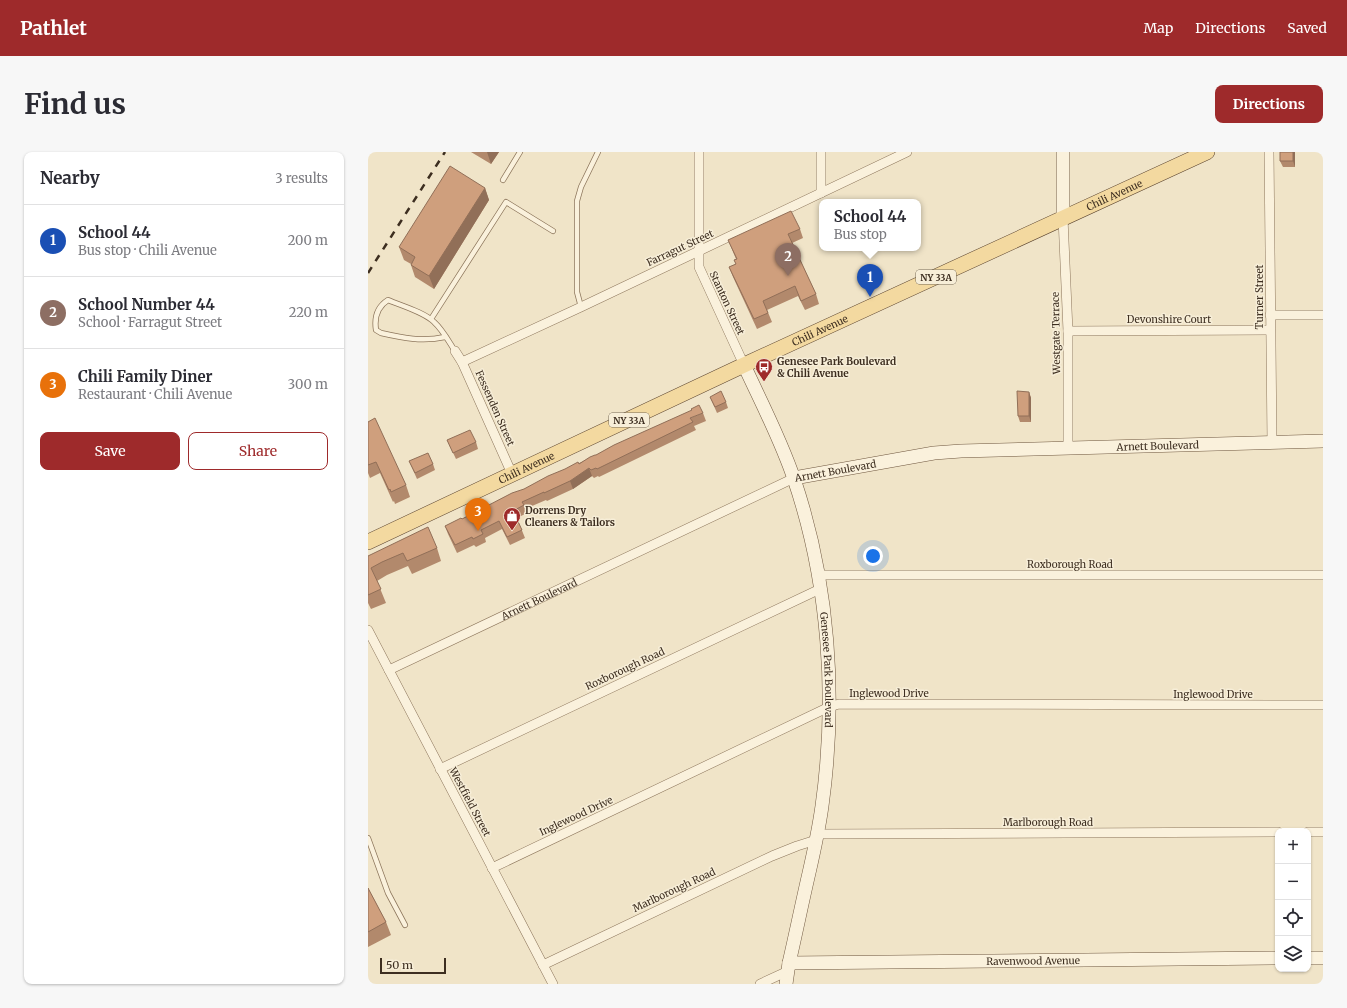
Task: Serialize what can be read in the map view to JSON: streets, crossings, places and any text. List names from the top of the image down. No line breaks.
{"streets":{"main road":["Chili Avenue","NY 33A"],"street":["Farragut Street","Turner Street","Stanton Street","Devonshire Court","Westgate Terrace","Fessenden Street","Arnett Boulevard","Roxborough Road","Genesee Park Boulevard","Inglewood Drive","Westfield Street","Marlborough Road","Ravenwood Avenue"]},"crossings":[["Chili Avenue","Stanton Street"],["Chili Avenue","Westgate Terrace"],["Chili Avenue","Fessenden Street"],["Chili Avenue","Genesee Park Boulevard"],["Farragut Street","Stanton Street"],["Farragut Street","Fessenden Street"],["Turner Street","Devonshire Court"],["Turner Street","Arnett Boulevard"],["Stanton Street","Genesee Park Boulevard"],["Devonshire Court","Westgate Terrace"],["Westgate Terrace","Arnett Boulevard"],["Arnett Boulevard","Genesee Park Boulevard"],["Arnett Boulevard","Westfield Street"],["Roxborough Road","Genesee Park Boulevard"],["Roxborough Road","Westfield Street"],["Genesee Park Boulevard","Inglewood Drive"],["Genesee Park Boulevard","Marlborough Road"],["Genesee Park Boulevard","Ravenwood Avenue"],["Inglewood Drive","Westfield Street"],["Westfield Street","Marlborough Road"]],"places":{"bus stop":["Genesee Park Boulevard & Chili Avenue"],"shop":["Dorrens Dry Cleaners & Tailors"]},"scale_bar":"50 m","page":{"header":"Pathlet","nav":["Map","Directions","Saved"],"buttons":["Directions",["Save","Share"]],"title":"Find us","heading":["Nearby","3 results"],"popup":["School 44","Bus stop"],"list":[{"mark":"1","name":"School 44","note":"Bus stop · Chili Avenue","value":"200 m"},{"mark":"2","name":"School Number 44","note":"School · Farragut Street","value":"220 m"},{"mark":"3","name":"Chili Family Diner","note":"Restaurant · Chili Avenue","value":"300 m"}],"pins":["2","1","3"],"map_buttons":["+","−"],"scale":"50 m"}}
